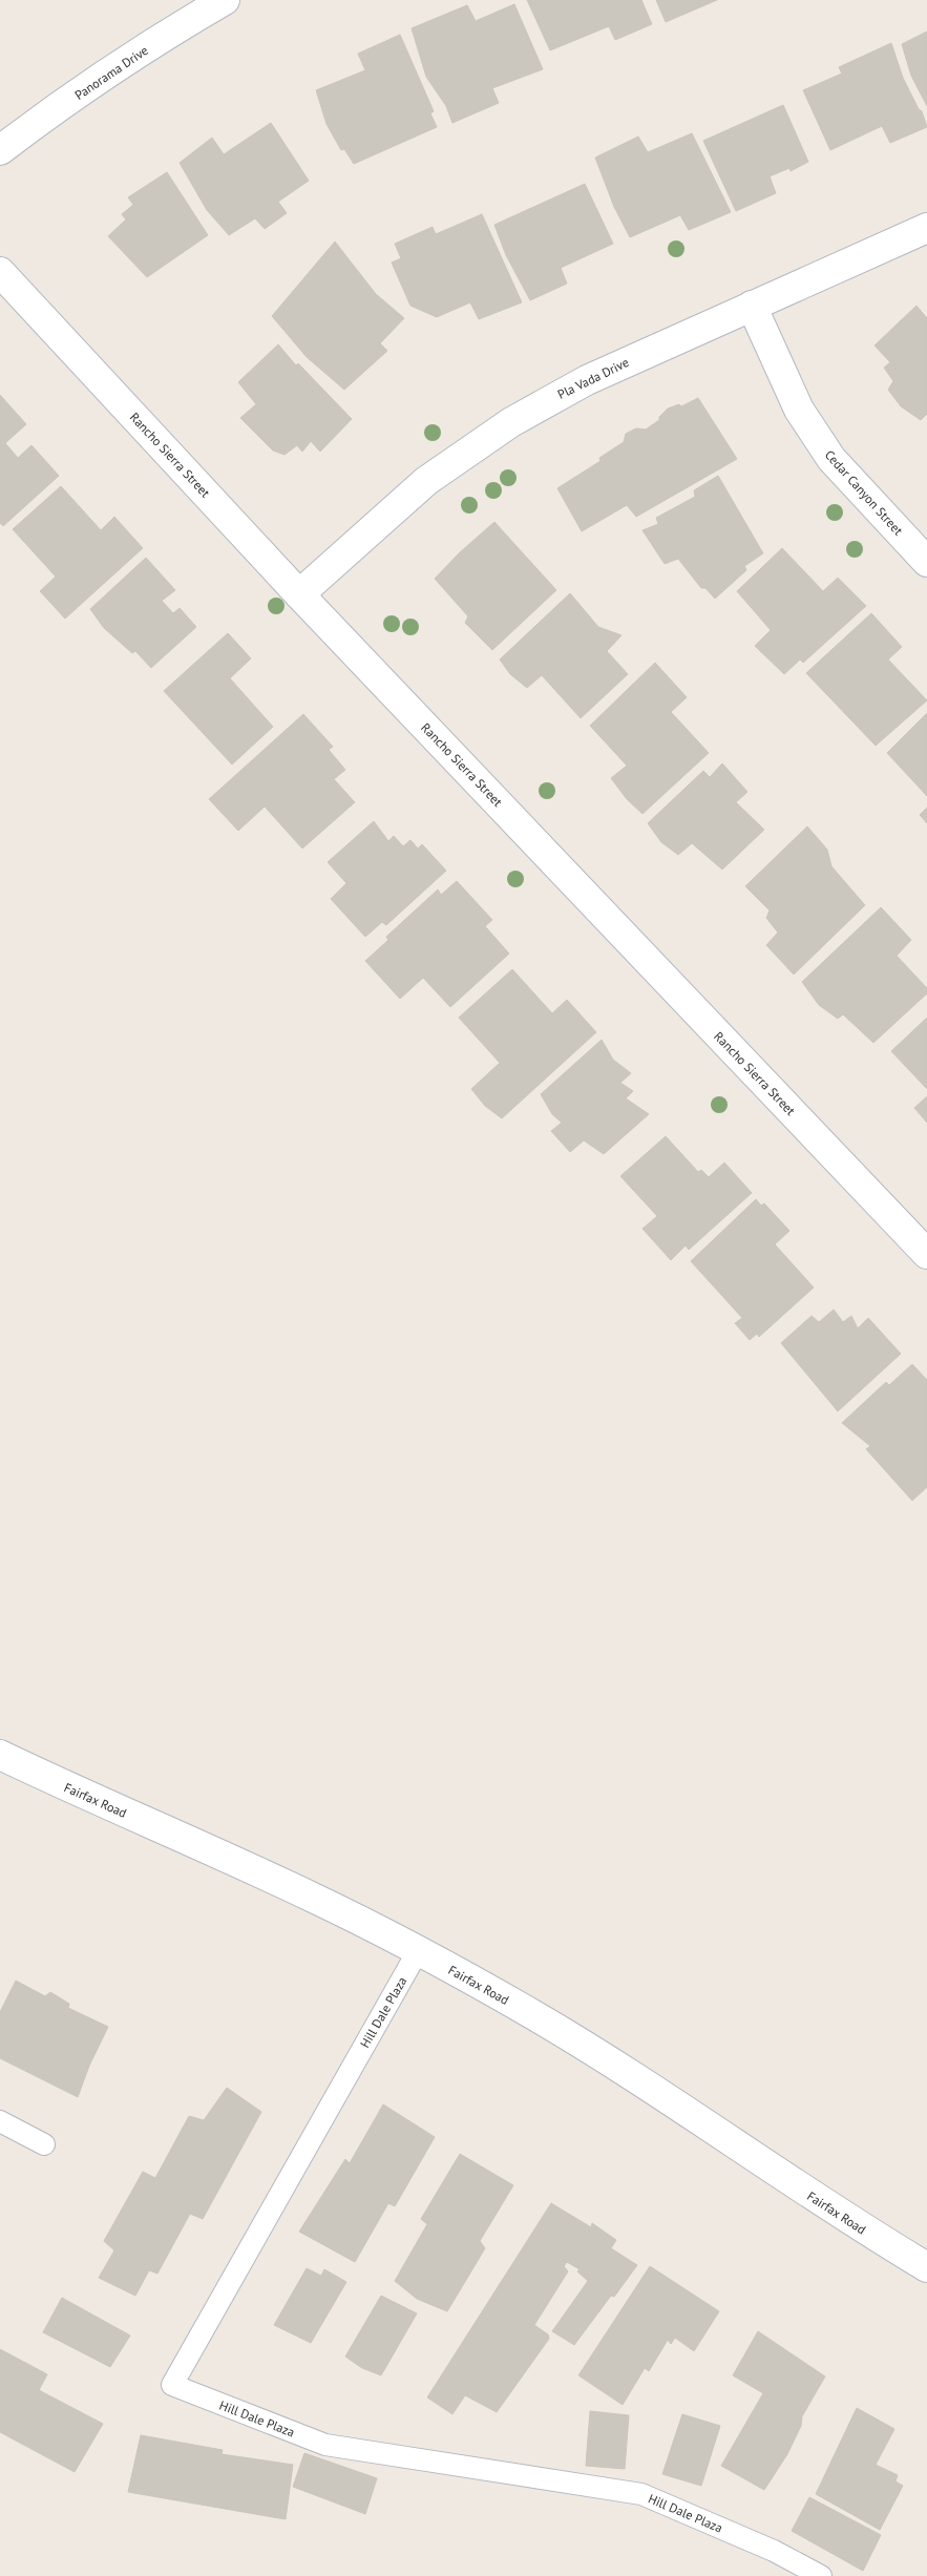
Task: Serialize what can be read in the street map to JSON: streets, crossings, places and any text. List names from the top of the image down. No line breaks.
{"streets":{"street":["Panorama Drive","Pla Vada Drive","Rancho Sierra Street","Cedar Canyon Street","Fairfax Road"],"lane":["Hill Dale Plaza"]},"crossings":[["Pla Vada Drive","Rancho Sierra Street"],["Pla Vada Drive","Cedar Canyon Street"],["Fairfax Road","Hill Dale Plaza"]]}
